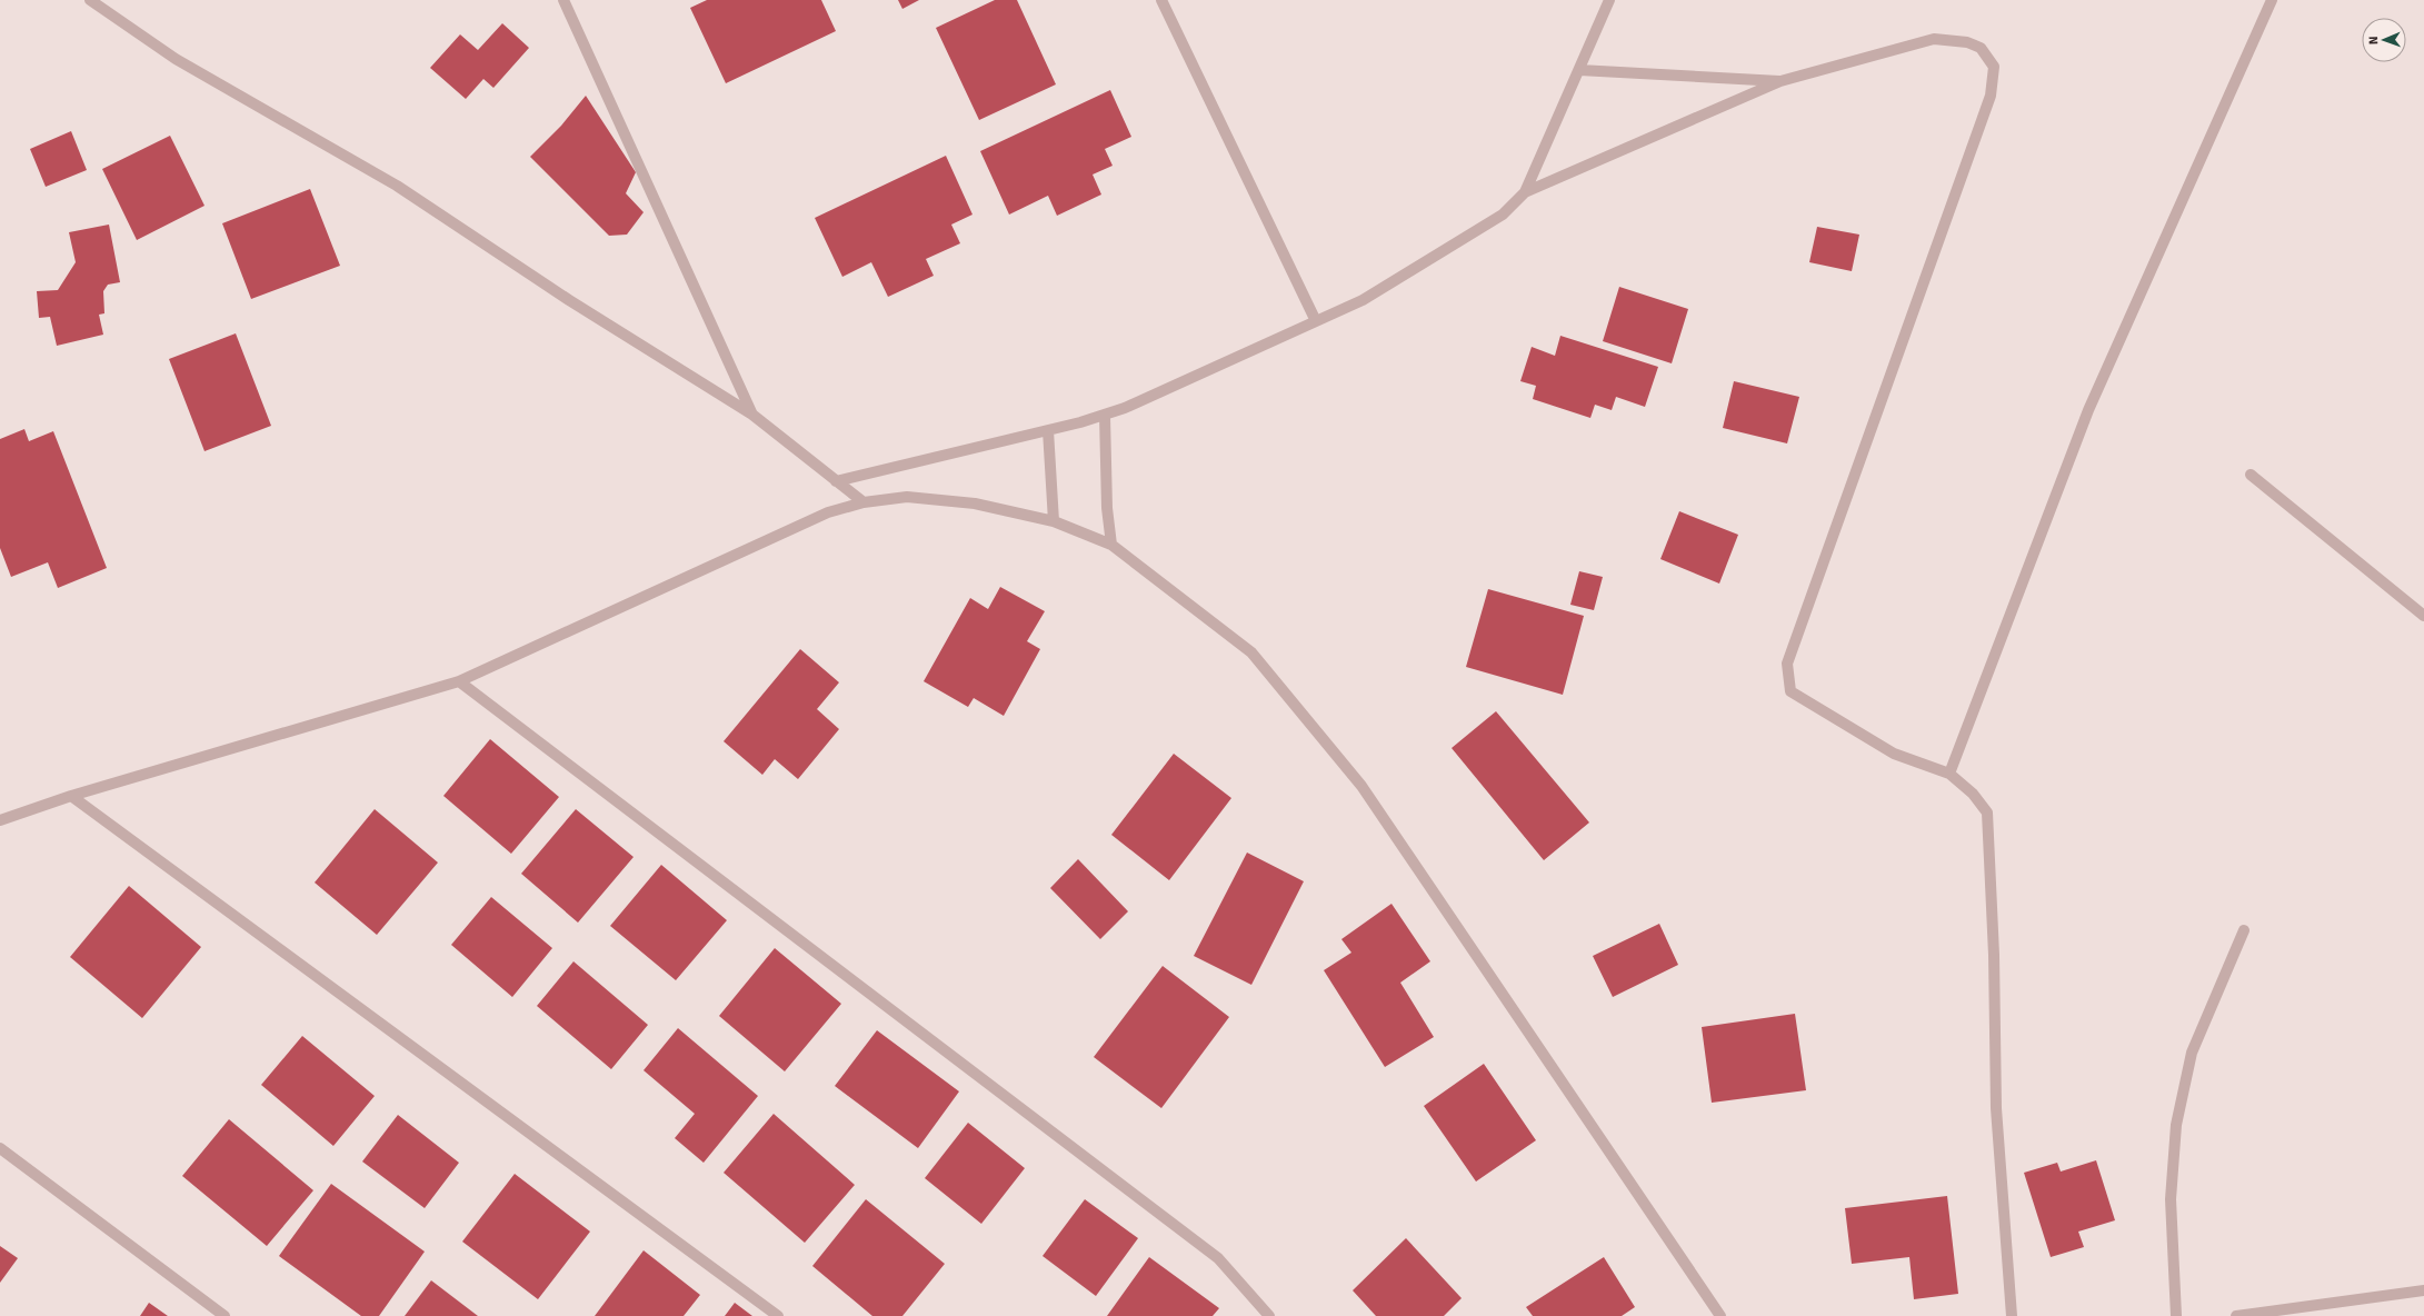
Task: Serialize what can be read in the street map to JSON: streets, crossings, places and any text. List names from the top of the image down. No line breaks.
{"north":"left"}
